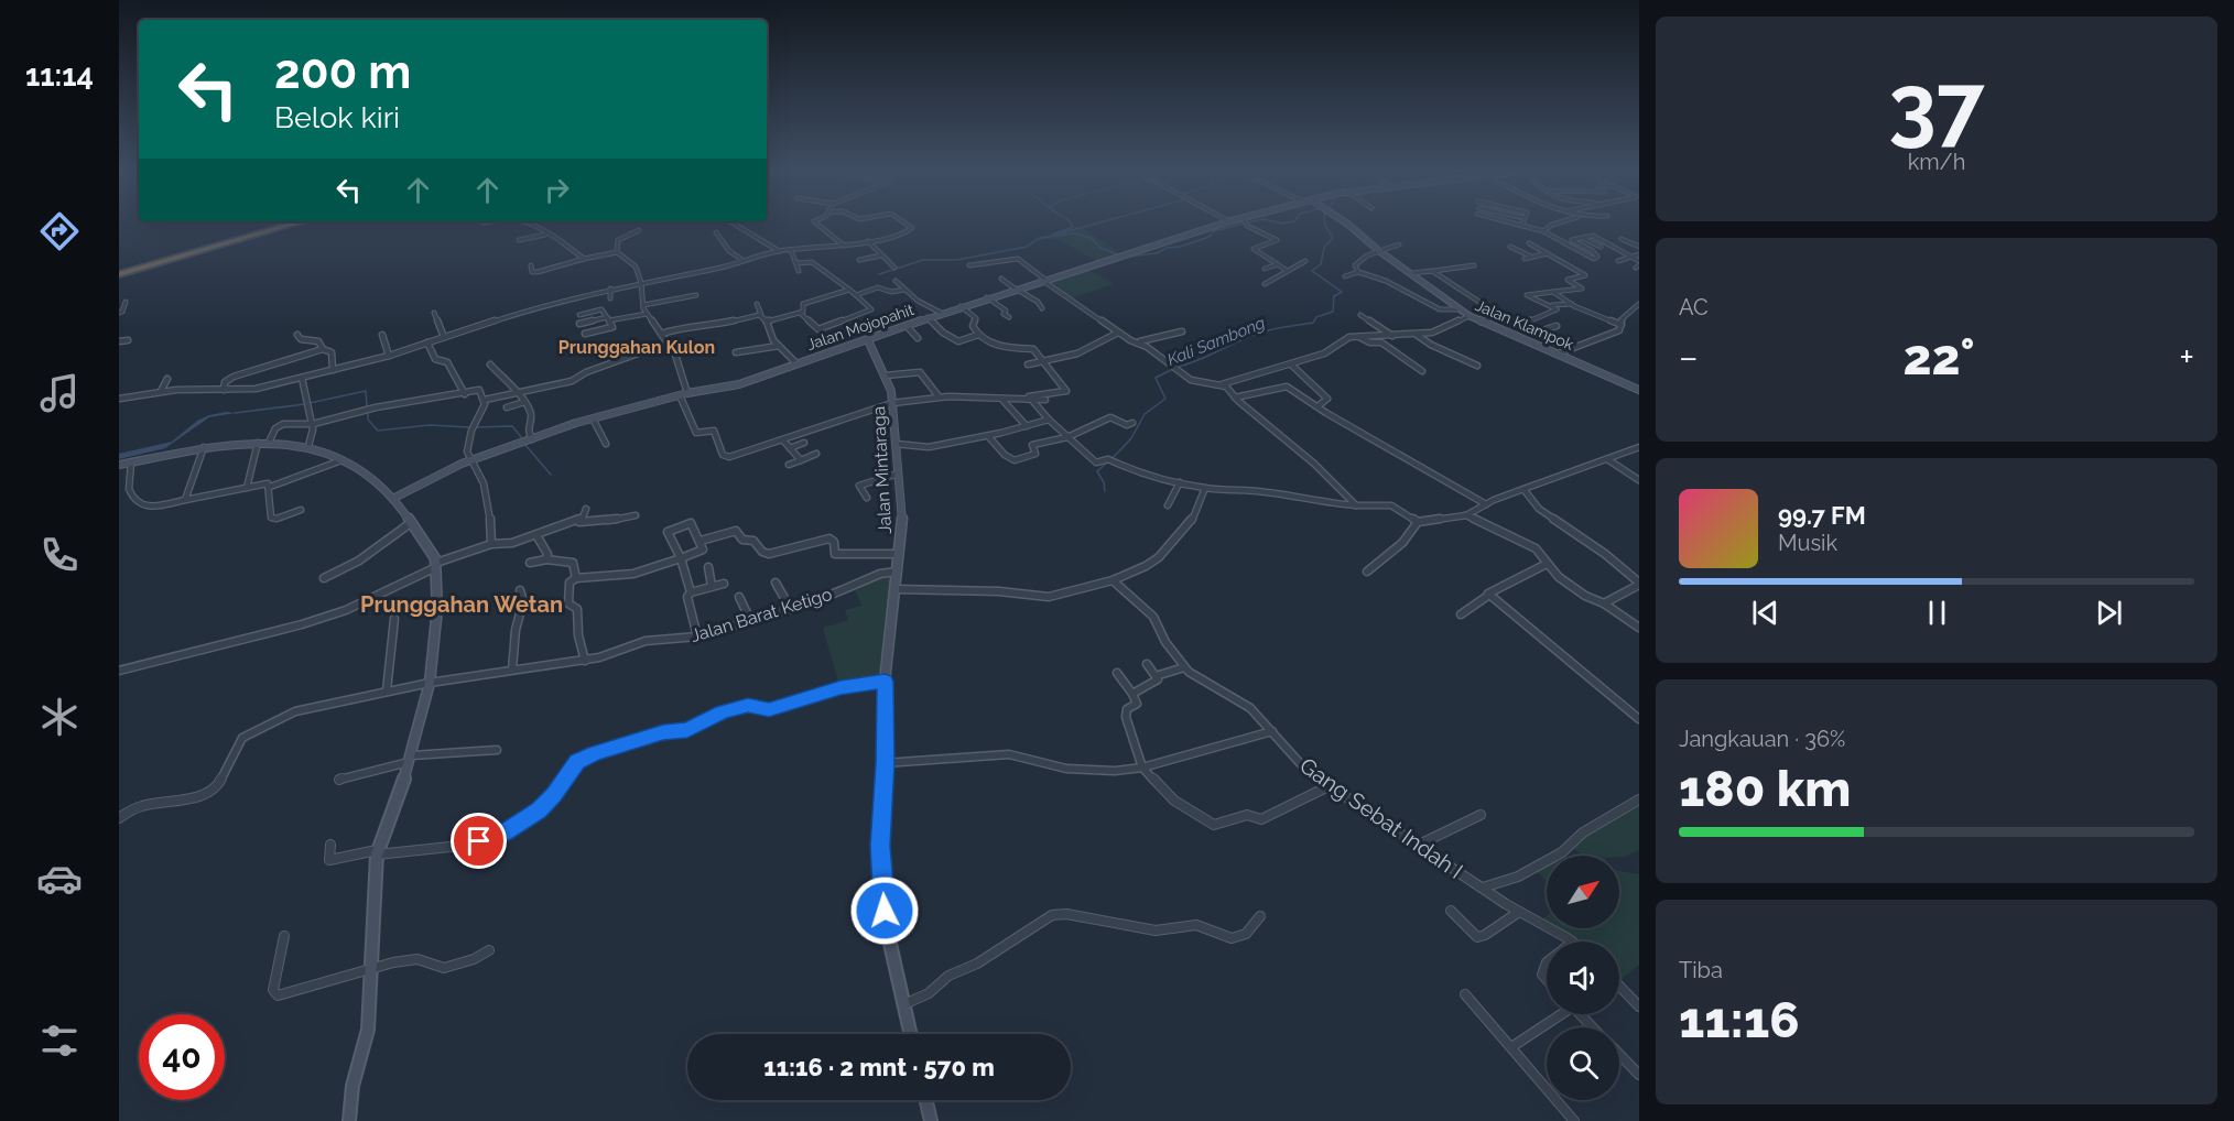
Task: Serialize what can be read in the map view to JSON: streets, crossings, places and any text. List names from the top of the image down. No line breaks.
{"streets":{"street":["Jalan Klampok","Jalan Mojopahit","Jalan Mintaraga","Jalan Barat Ketigo","Gang Sebat Indah I"]},"crossings":[["Jalan Mojopahit","Jalan Mintaraga"],["Jalan Mintaraga","Jalan Barat Ketigo"]],"districts":["Prunggahan Kulon","Prunggahan Wetan"],"water":["Kali Sambong"],"north":"top right","page":{"tabs":"11:14","tile":[["37","km/h"],"AC",["Jangkauan · 36%","180 km"],["Tiba","11:16"]],"turn":["200 m","Belok kiri"],"heat":["−","22°","+"],"song":["99.7 FM","Musik"],"limit":"40","trip":"11:16 · 2 mnt · 570 m"}}
